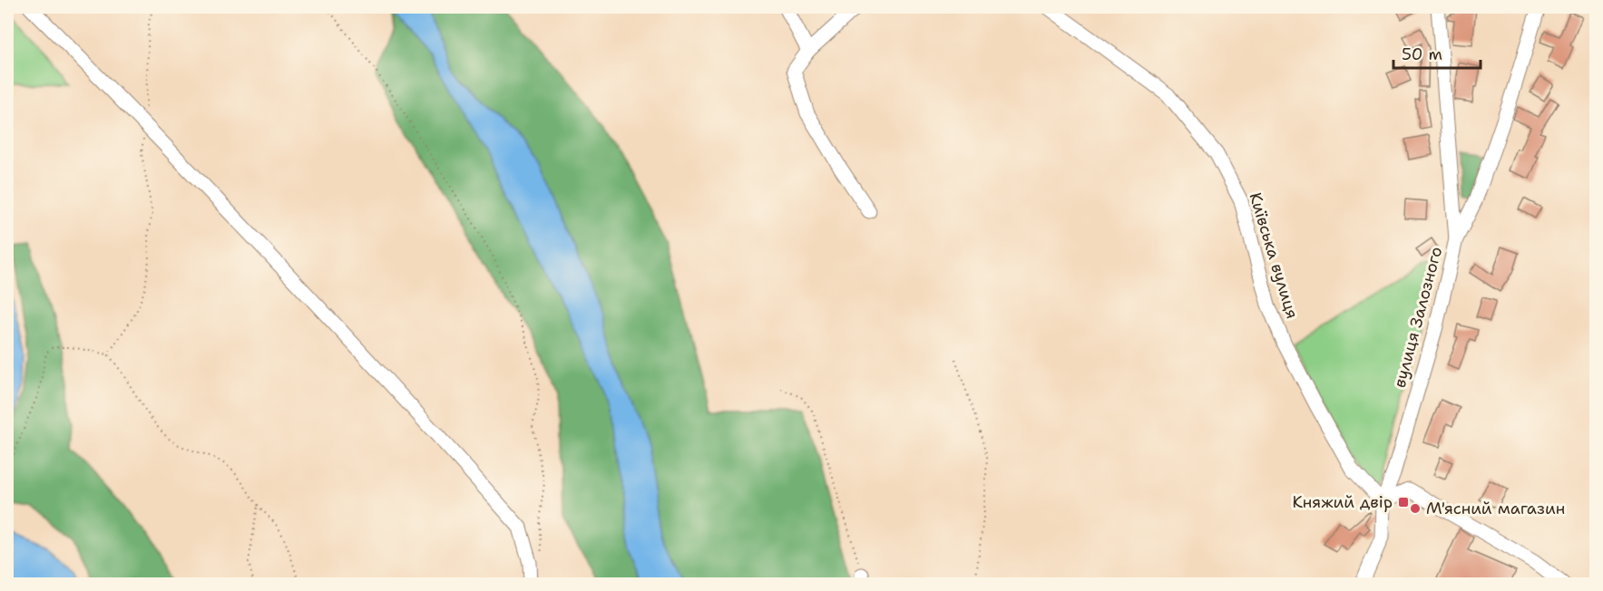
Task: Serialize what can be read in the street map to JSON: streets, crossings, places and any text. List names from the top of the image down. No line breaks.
{"streets":{"street":["Київська вулиця","вулиця Залозного"]},"crossings":[["Київська вулиця","вулиця Залозного"]],"places":{"transit":["Княжий двір"],"other":["М'ясний магазин"]},"scale_bar":"50 m"}
